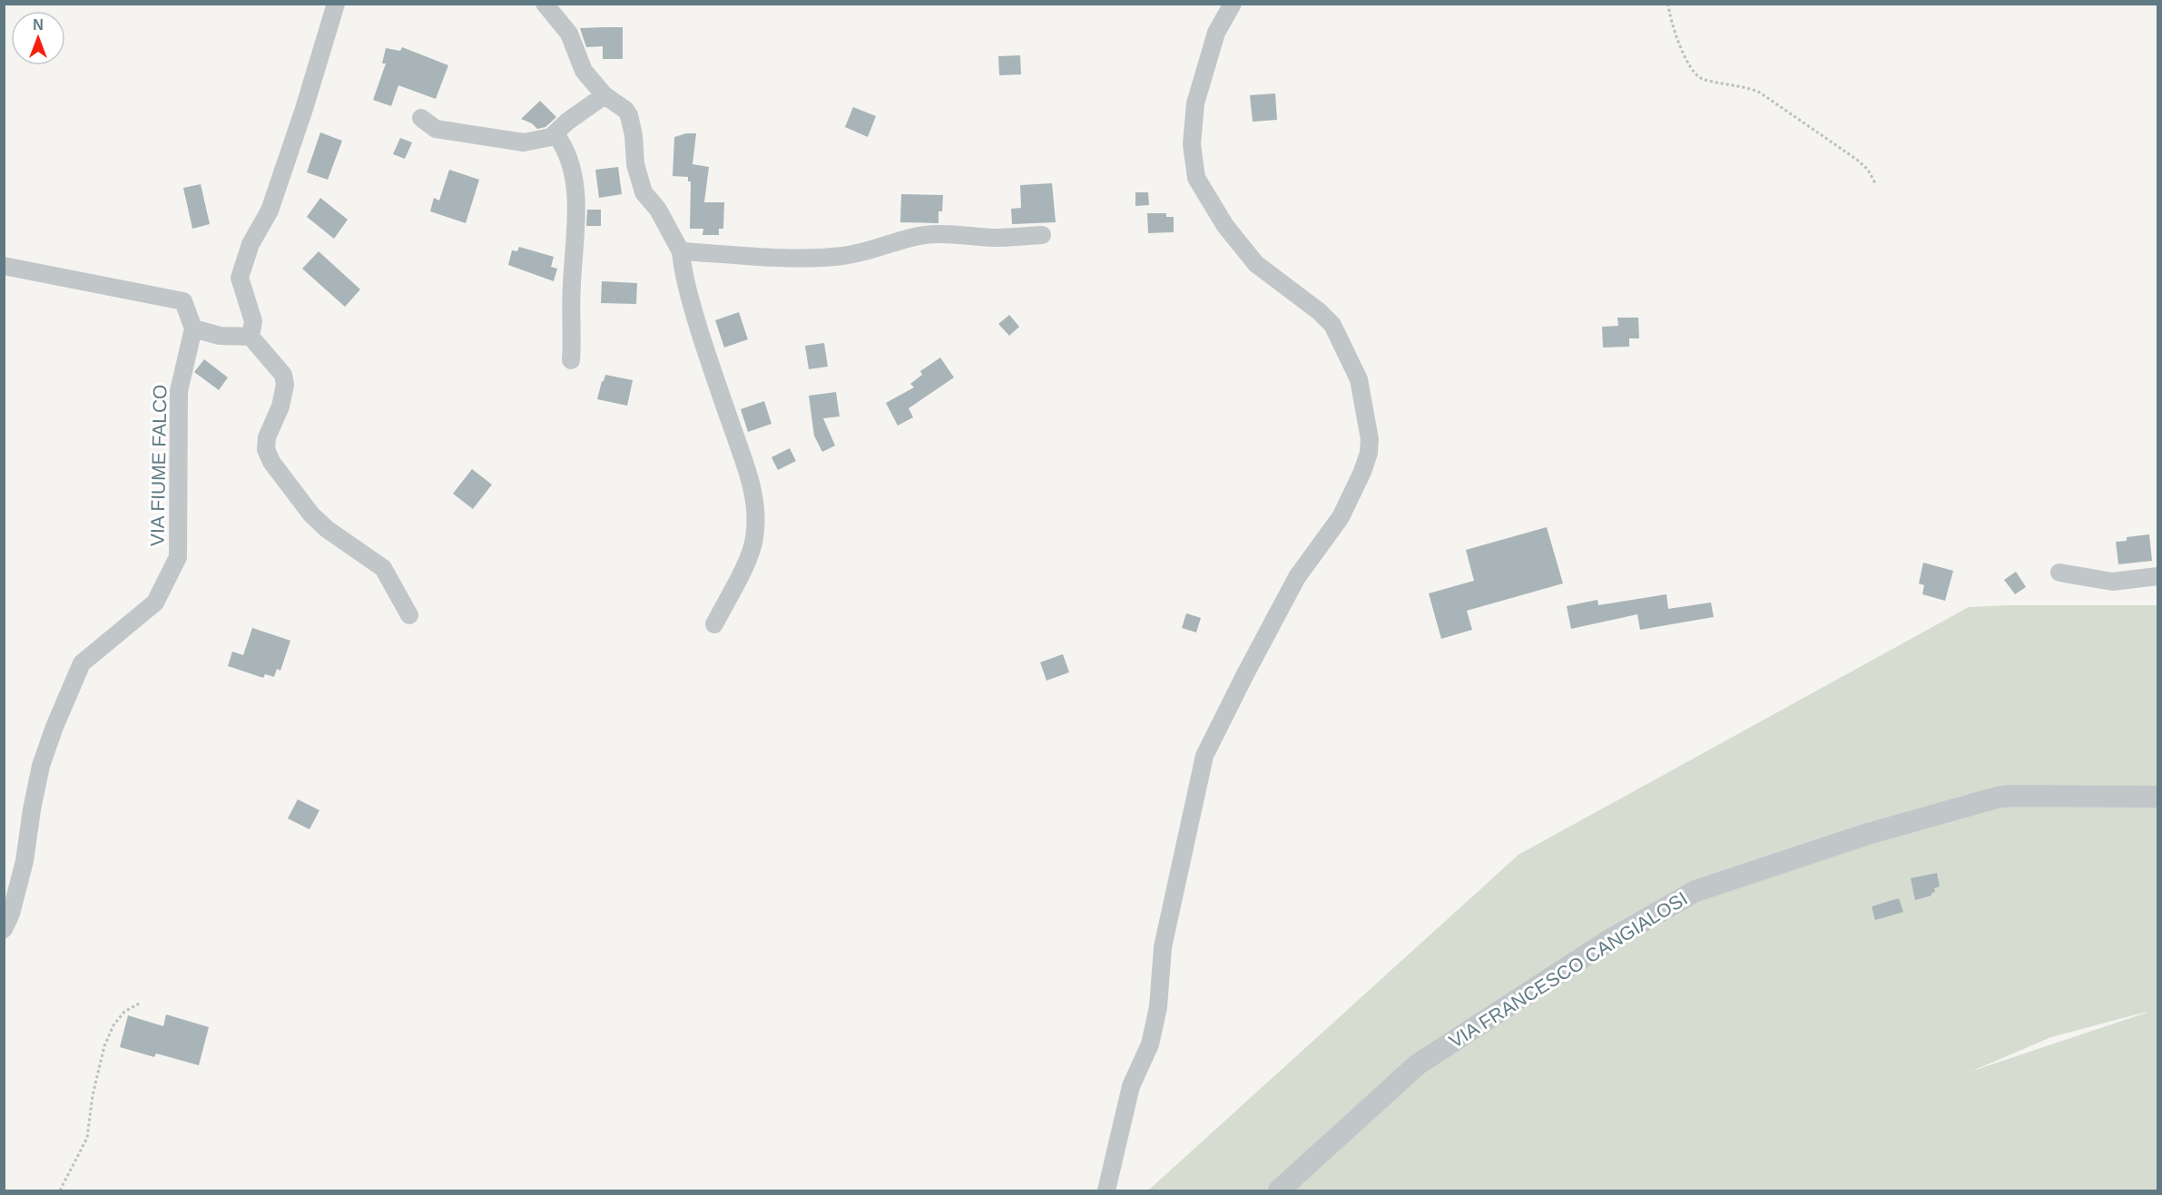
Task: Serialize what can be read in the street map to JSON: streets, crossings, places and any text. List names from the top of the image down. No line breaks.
{"streets":{"street":["VIA FIUME FALCO","VIA FRANCESCO CANGIALOSI"]},"north":"top"}
